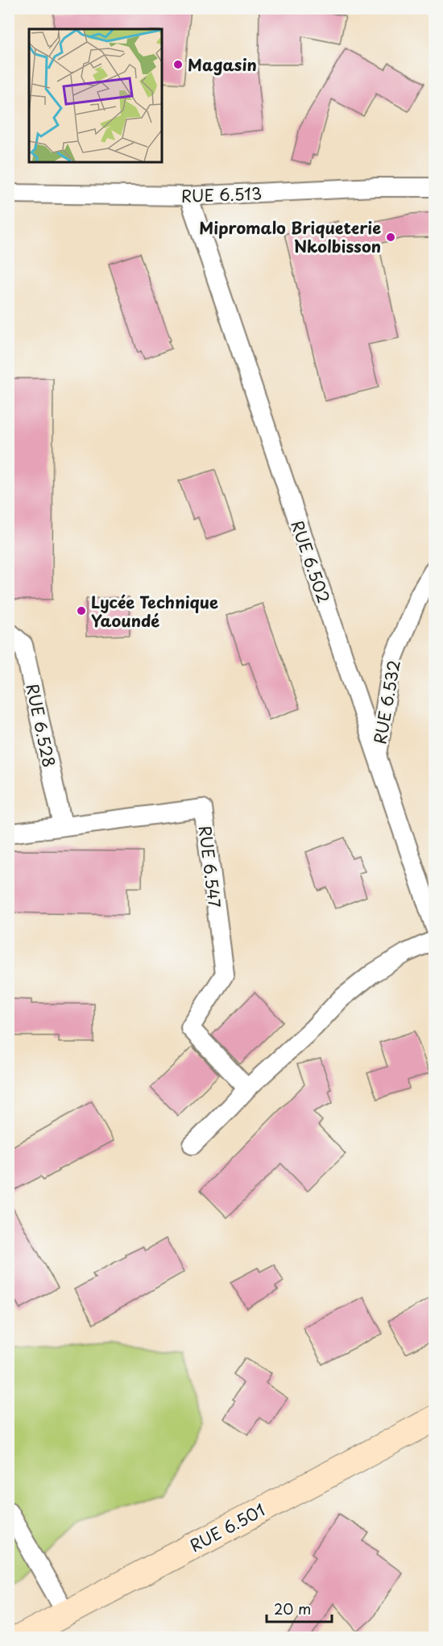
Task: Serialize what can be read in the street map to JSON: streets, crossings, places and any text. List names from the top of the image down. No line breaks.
{"streets":{"street":["RUE 6.513","RUE 6.502","RUE 6.532","RUE 6.528","RUE 6.547","RUE 6.501"]},"crossings":[["RUE 6.513","RUE 6.502"],["RUE 6.502","RUE 6.532"],["RUE 6.528","RUE 6.547"]],"places":["Magasin","Mipromalo Briqueterie Nkolbisson","Lycée Technique Yaoundé"],"scale_bar":"20 m"}
